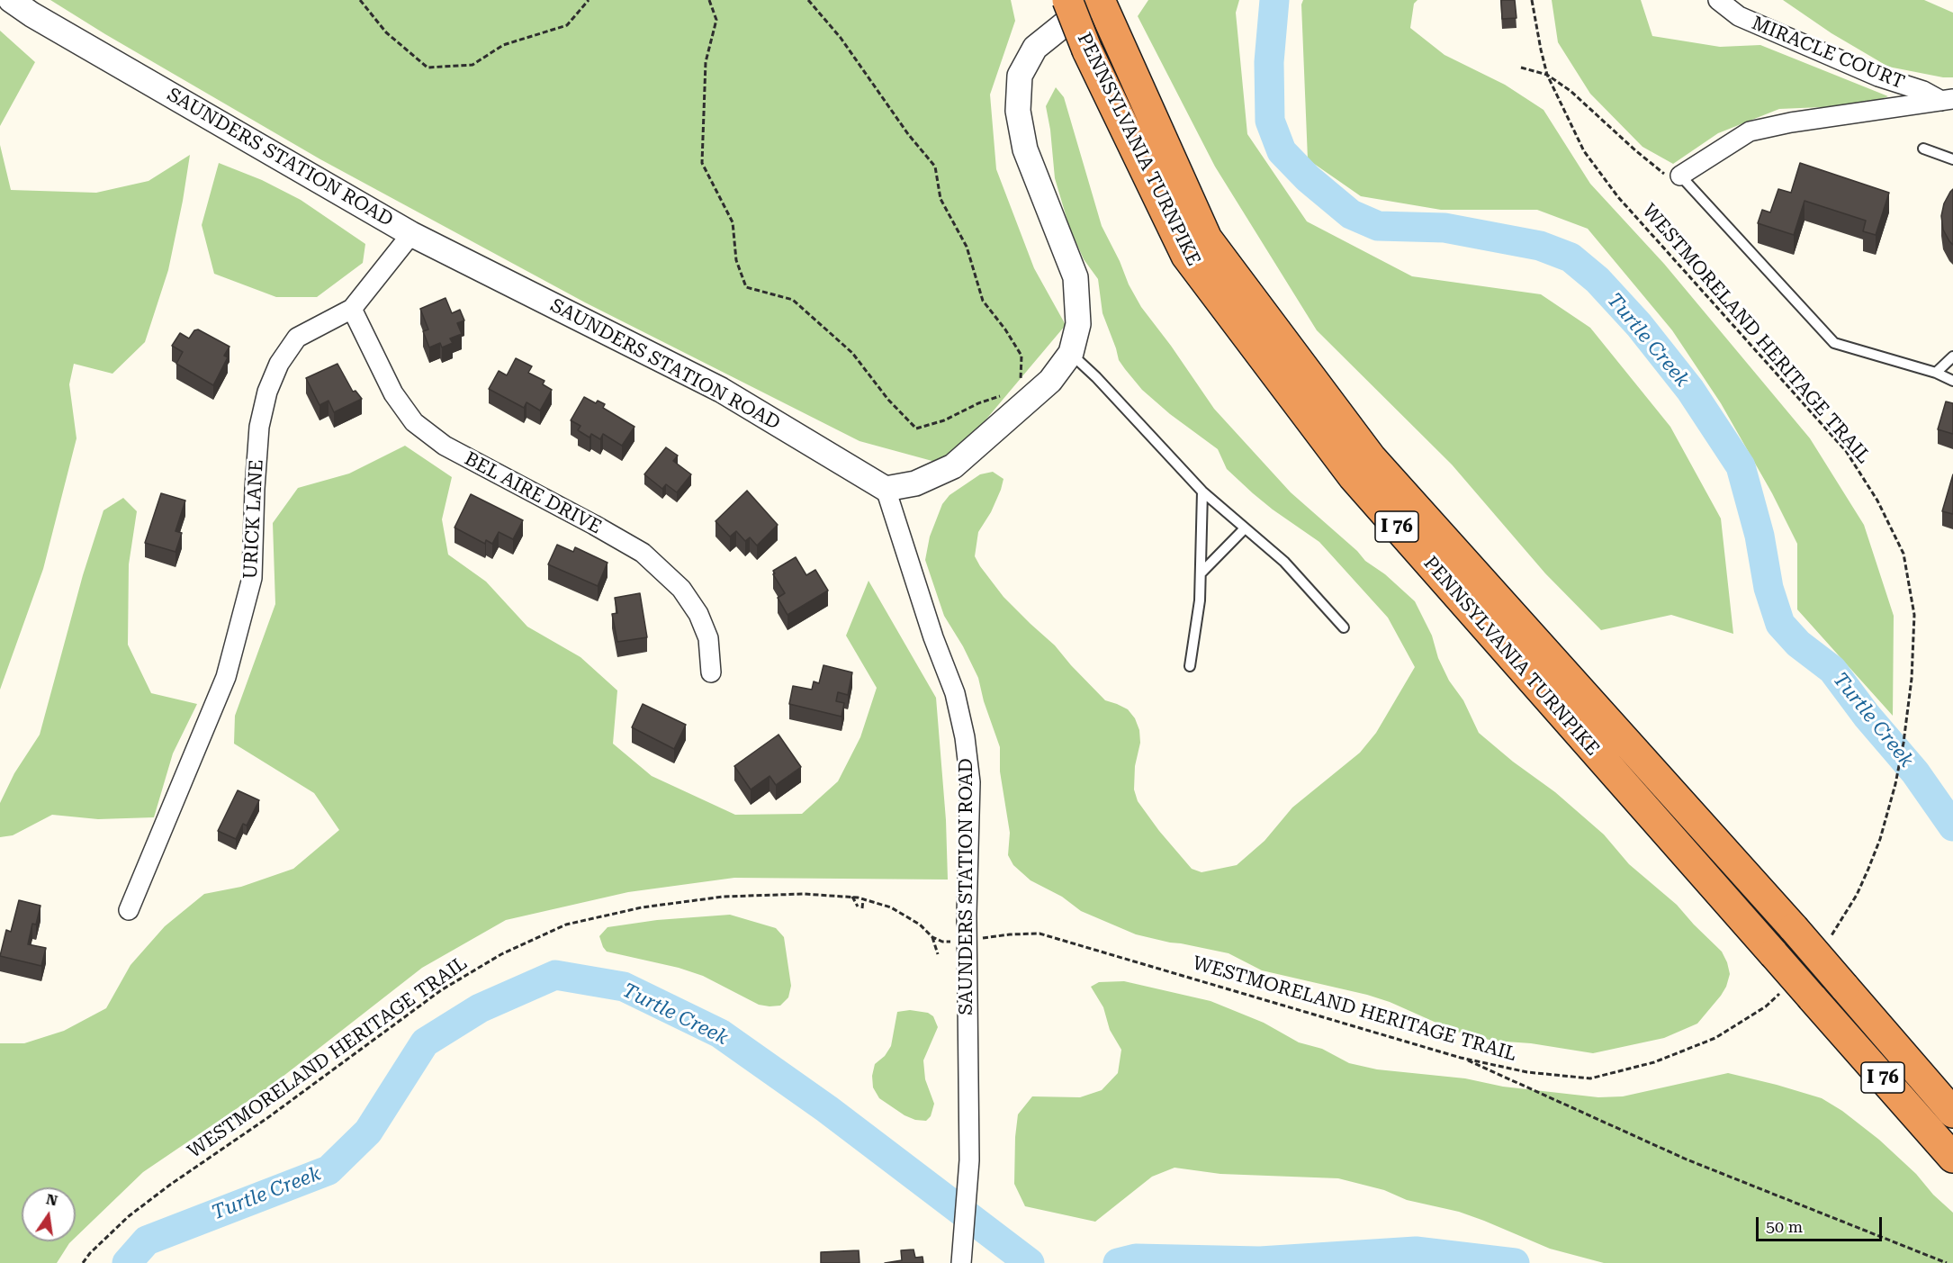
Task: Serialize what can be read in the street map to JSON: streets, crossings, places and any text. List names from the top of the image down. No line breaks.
{"streets":{"highway":["PENNSYLVANIA TURNPIKE","I 76"],"street":["MIRACLE COURT","SAUNDERS STATION ROAD","BEL AIRE DRIVE","URICK LANE"],"path":["WESTMORELAND HERITAGE TRAIL"]},"crossings":[["SAUNDERS STATION ROAD","WESTMORELAND HERITAGE TRAIL"],["SAUNDERS STATION ROAD","URICK LANE"],["BEL AIRE DRIVE","URICK LANE"]],"water":["Turtle Creek"],"scale_bar":"50 m","north":"top"}
